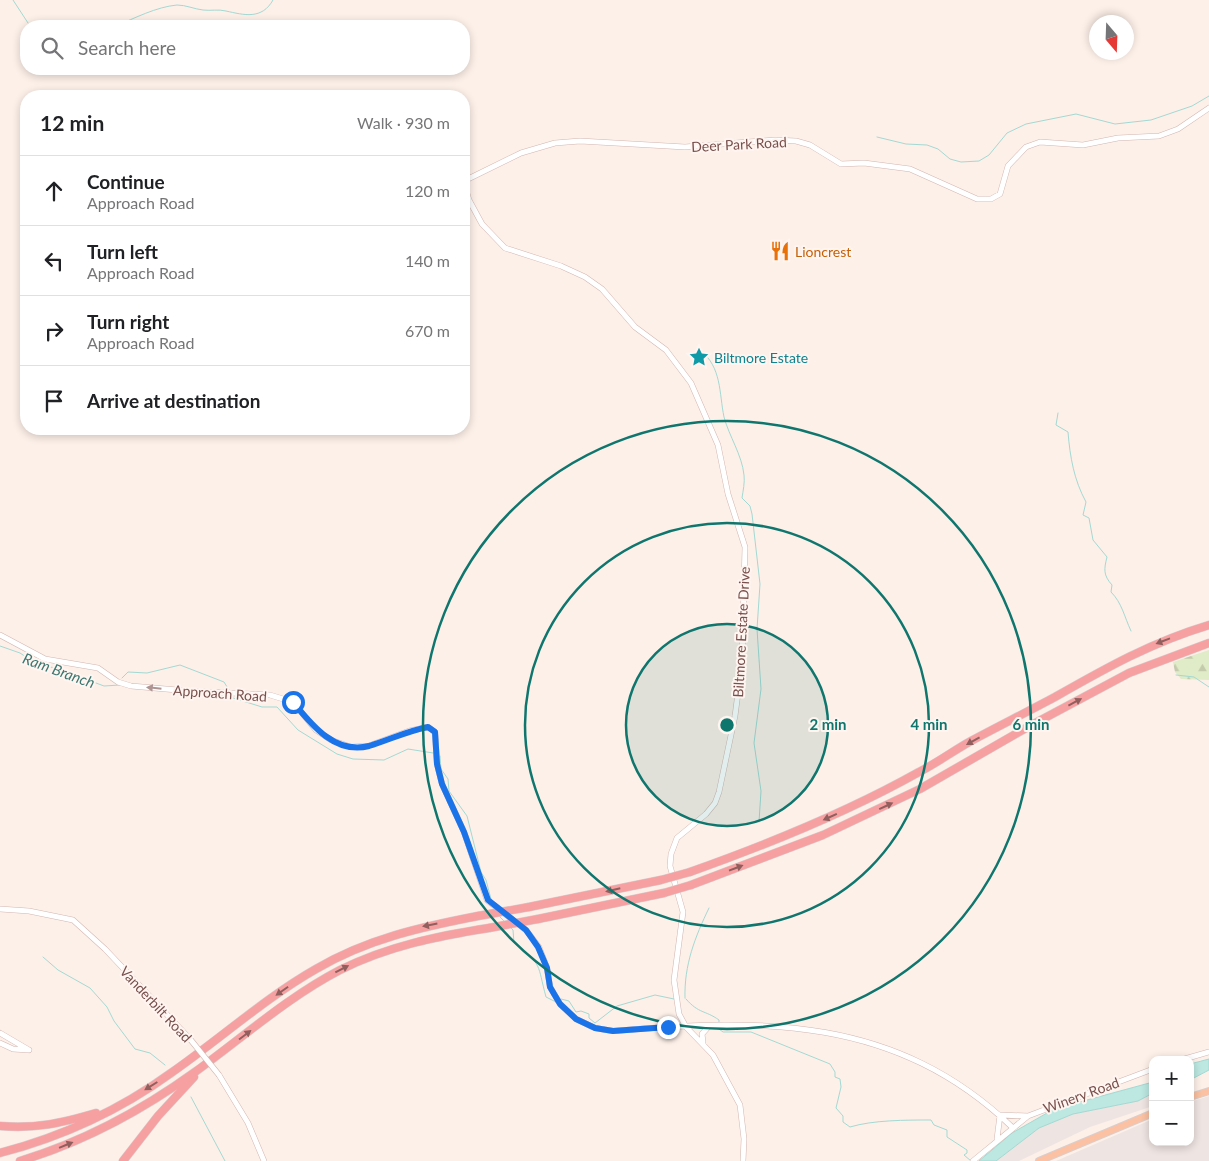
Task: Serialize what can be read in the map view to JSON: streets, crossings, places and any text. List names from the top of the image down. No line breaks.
{"streets":{"street":["Deer Park Road","Biltmore Estate Drive","Approach Road","Vanderbilt Road","Winery Road"]},"crossings":[["Biltmore Estate Drive","Approach Road"]],"one_way":["Approach Road"],"water":["Ram Branch"],"places":{"restaurant":["Lioncrest"],"place":["Biltmore Estate"]},"north":"bottom","page":{"search":"Search here","heading":["12 min","Walk · 930 m"],"list":[["Continue","Approach Road","120 m"],["Turn left","Approach Road","140 m"],["Turn right","Approach Road","670 m"],"Arrive at destination"],"map_buttons":["+","−"]},"rings":["2 min","4 min","6 min"]}
